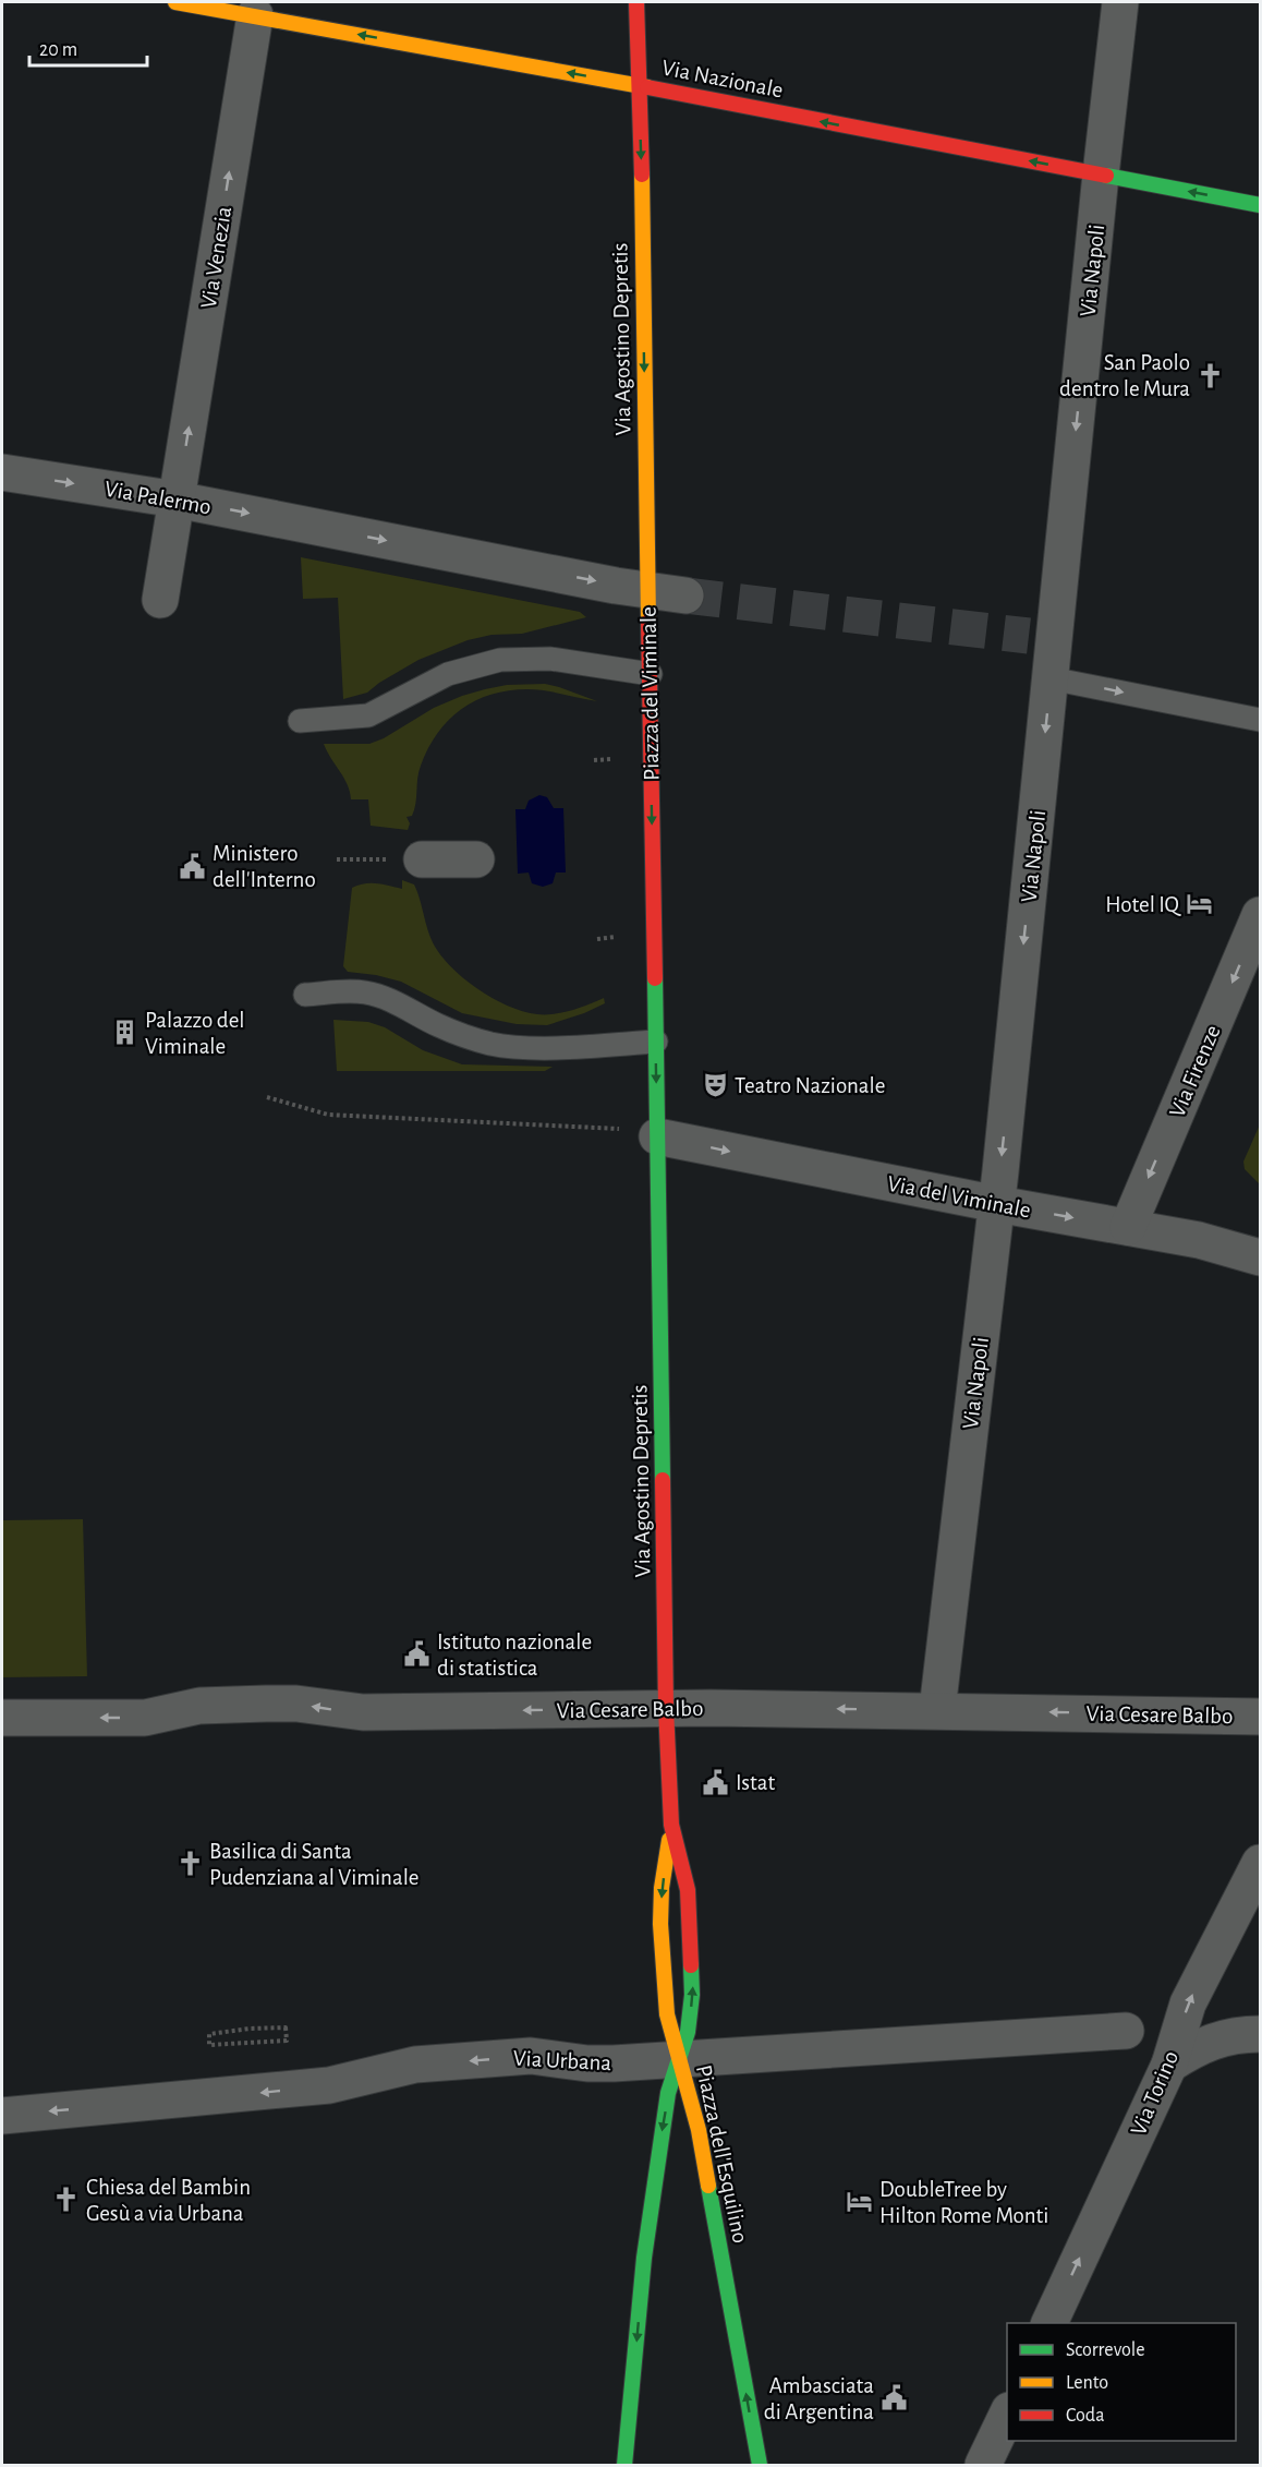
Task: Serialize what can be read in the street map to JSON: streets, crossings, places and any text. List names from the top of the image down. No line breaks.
{"streets":{"street":["Via Nazionale","Via Venezia","Via Napoli","Via Agostino Depretis","Via Palermo","Piazza del Viminale","Via Firenze","Via del Viminale","Via Cesare Balbo","Via Urbana","Via Torino","Piazza dell'Esquilino"]},"crossings":[["Via Nazionale","Via Venezia"],["Via Nazionale","Via Napoli"],["Via Nazionale","Via Agostino Depretis"],["Via Venezia","Via Palermo"],["Via Napoli","Via del Viminale"],["Via Napoli","Via Cesare Balbo"],["Via Agostino Depretis","Piazza del Viminale"],["Via Agostino Depretis","Via del Viminale"],["Via Agostino Depretis","Via Cesare Balbo"],["Via Agostino Depretis","Via Urbana"],["Via Agostino Depretis","Piazza dell'Esquilino"],["Via Palermo","Piazza del Viminale"],["Piazza del Viminale","Via del Viminale"],["Via Firenze","Via del Viminale"],["Via Urbana","Piazza dell'Esquilino"]],"one_way":["Via Nazionale","Via Venezia","Via Napoli","Via Palermo","Via Firenze","Via del Viminale","Via Cesare Balbo","Via Urbana","Via Torino"],"places":{"church":["San Paolo dentro le Mura","Basilica di Santa Pudenziana al Viminale","Chiesa del Bambin Gesù a via Urbana"],"public building":["Ministero dell'Interno","Istituto nazionale di statistica","Istat","Ambasciata di Argentina"],"hotel":["Hotel IQ","DoubleTree by Hilton Rome Monti"],"building":["Palazzo del Viminale"],"theatre":["Teatro Nazionale"]},"legend":["Scorrevole","Lento","Coda"],"scale_bar":"20 m"}
